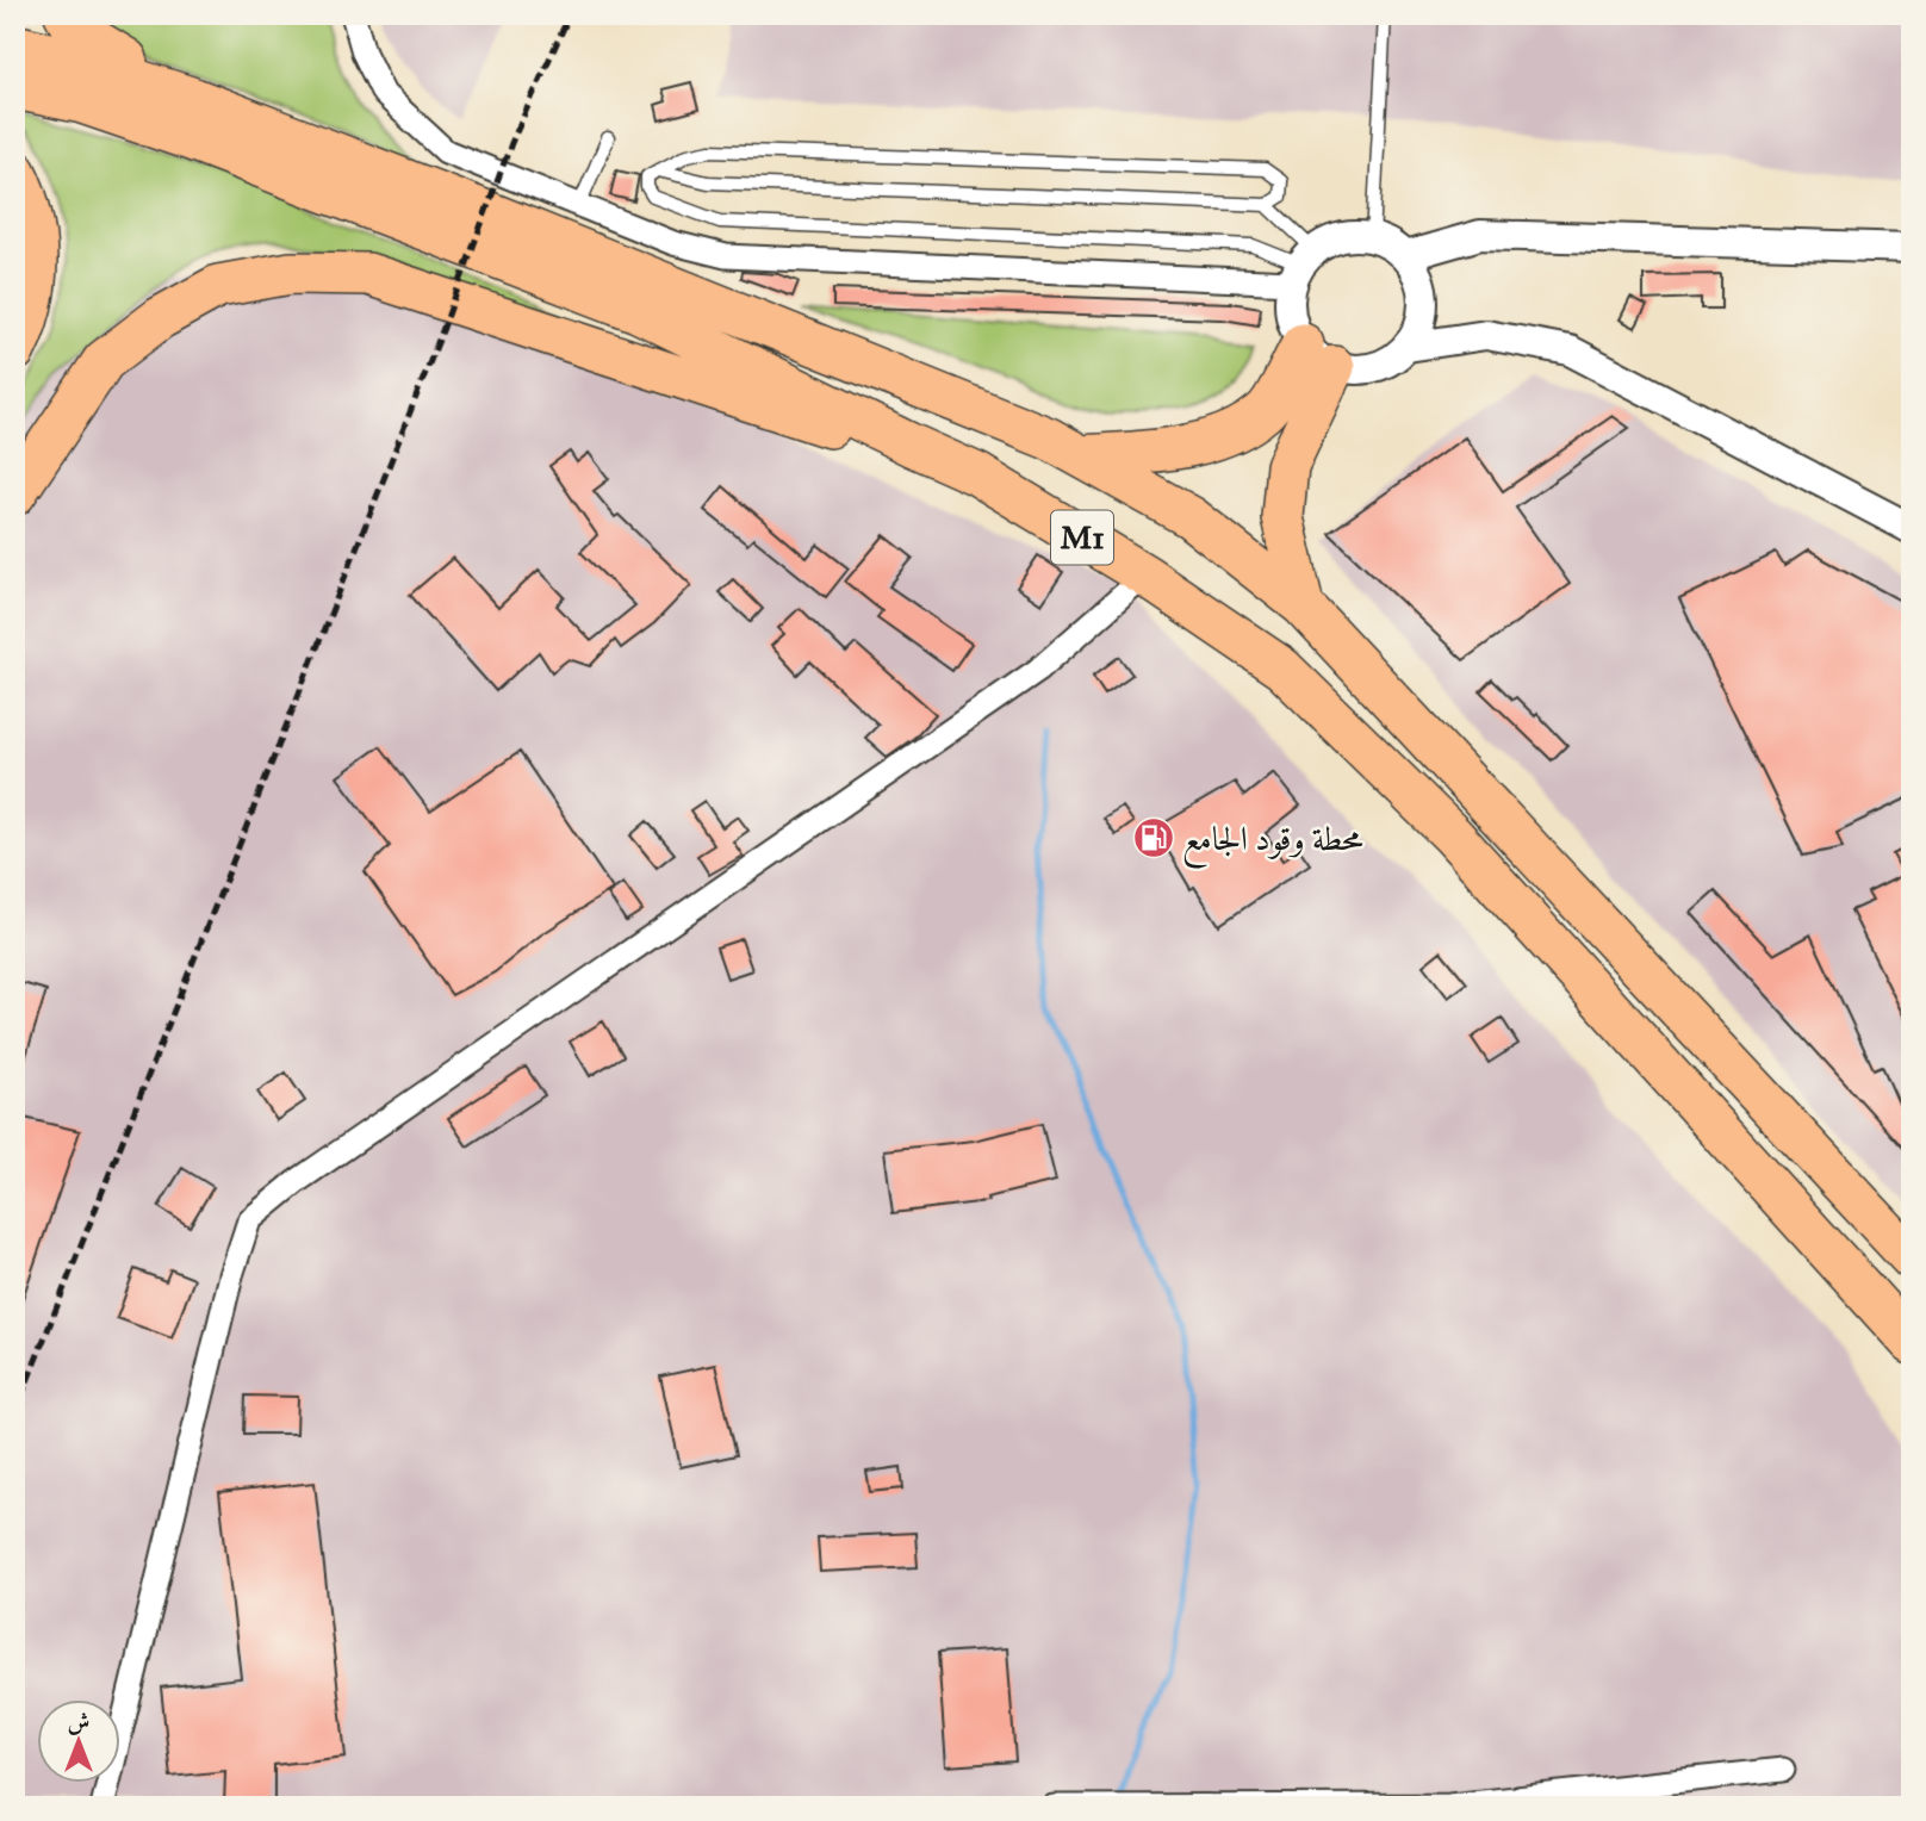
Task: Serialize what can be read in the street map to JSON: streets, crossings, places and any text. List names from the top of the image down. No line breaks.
{"streets":{"highway":["M1"]},"places":{"fuel station":["محطة وقود الجامع"]},"north":"top"}
